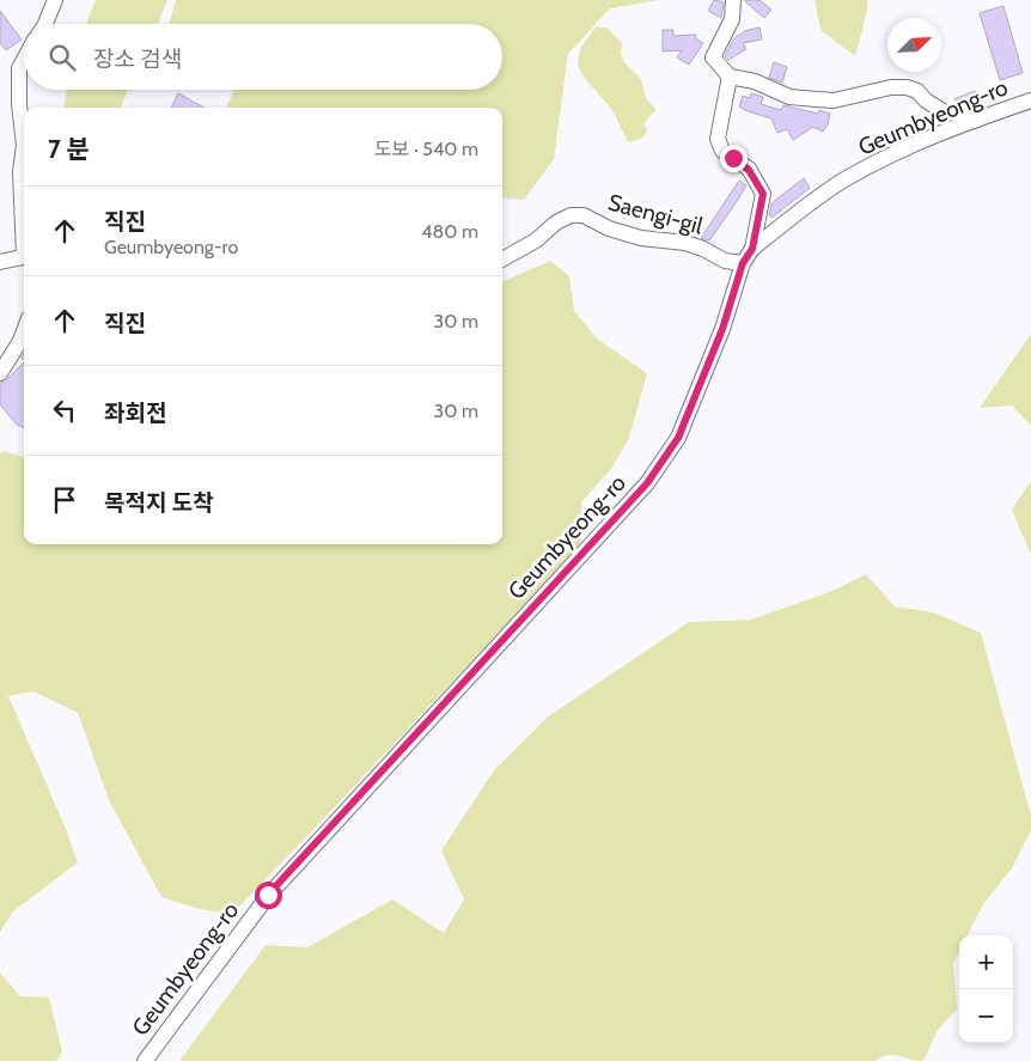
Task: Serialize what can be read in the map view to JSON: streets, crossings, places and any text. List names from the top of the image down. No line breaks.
{"streets":{"street":["Geumbyeong-ro","Saengi-gil"]},"crossings":[["Geumbyeong-ro","Saengi-gil"]],"north":"top right","page":{"search":"장소 검색","heading":["7 분","도보 · 540 m"],"list":[["직진","Geumbyeong-ro","480 m"],["직진","30 m"],["좌회전","30 m"],"목적지 도착"],"map_buttons":["+","−"]}}
